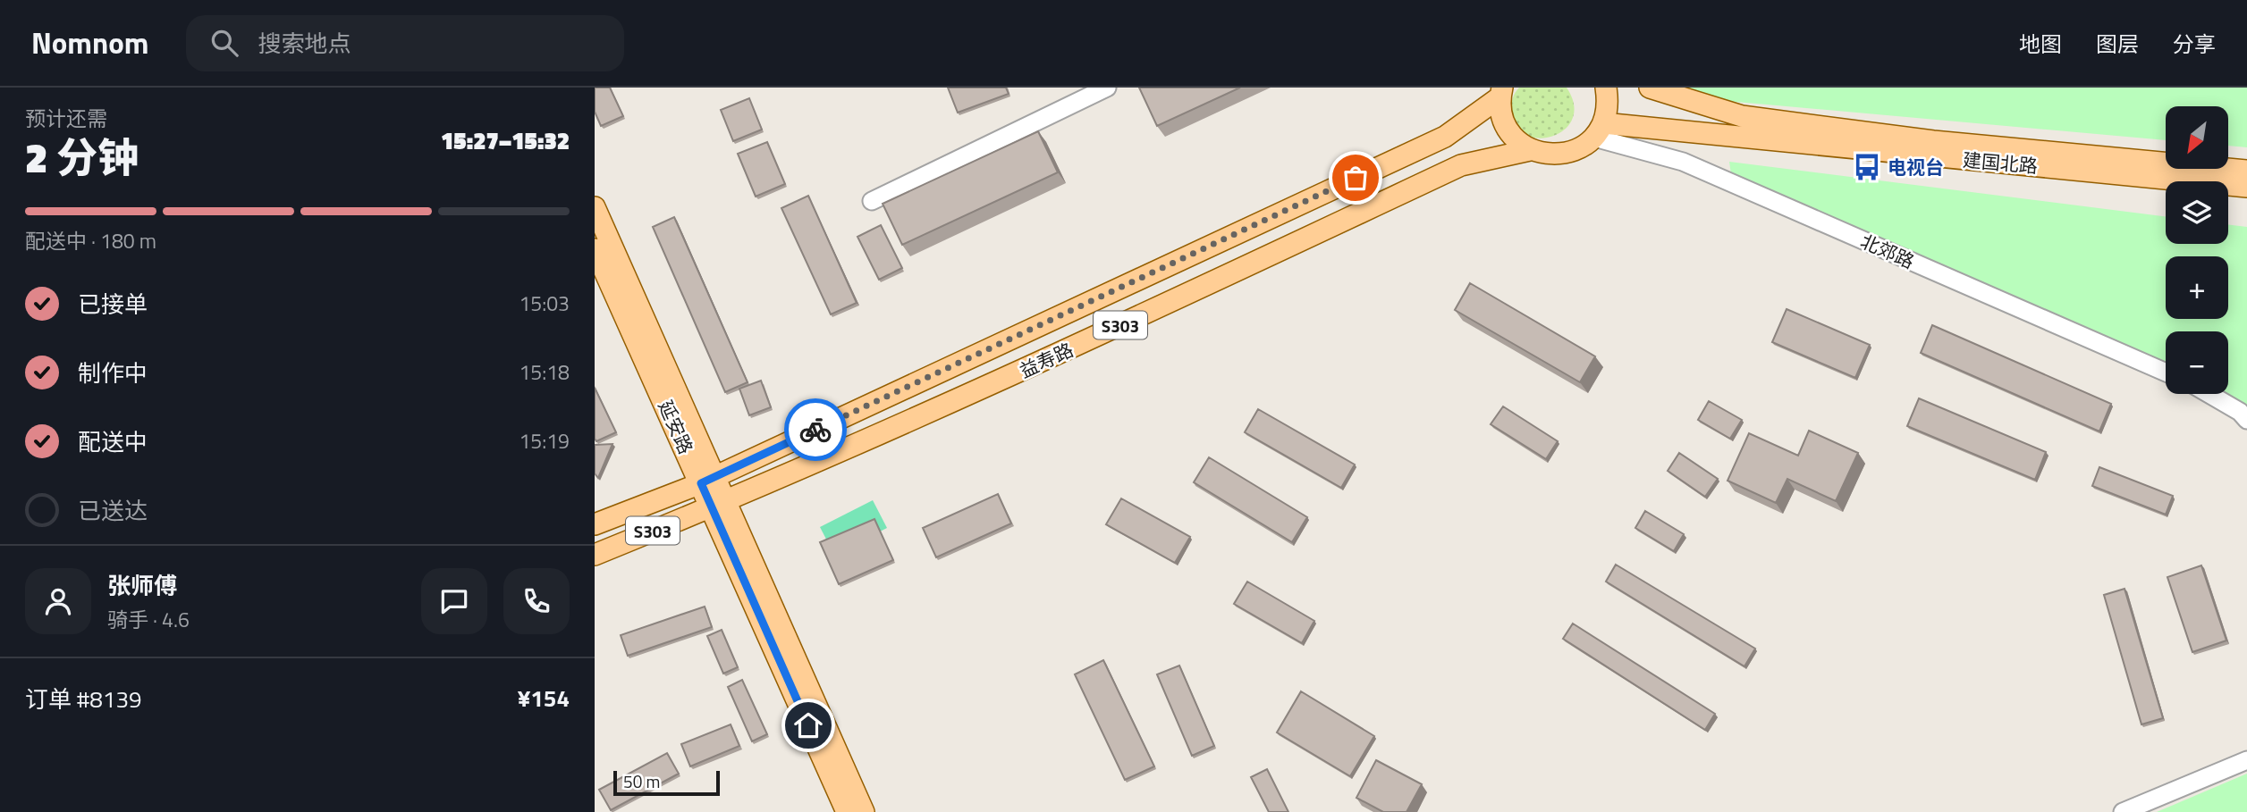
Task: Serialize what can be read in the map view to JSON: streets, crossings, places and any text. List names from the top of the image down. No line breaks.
{"streets":{"main road":["建国北路","S303","益寿路","延安路"],"street":["北郊路"]},"crossings":[["建国北路","北郊路"],["益寿路","延安路"]],"places":{"bus stop":["电视台"]},"scale_bar":"50 m","north":"bottom left","page":{"header":"Nomnom","search":"搜索地点","nav":["地图","图层","分享"],"heading":["2 分钟","预计还需","15:27–15:32"],"panel":["张师傅","骑手 · 4.6","订单 #8139","¥154"],"map_buttons":["+","−"],"bar":"配送中 · 180 m","list":[["已接单","15:03"],["制作中","15:18"],["配送中","15:19"],"已送达"],"scale":"50 m"}}
